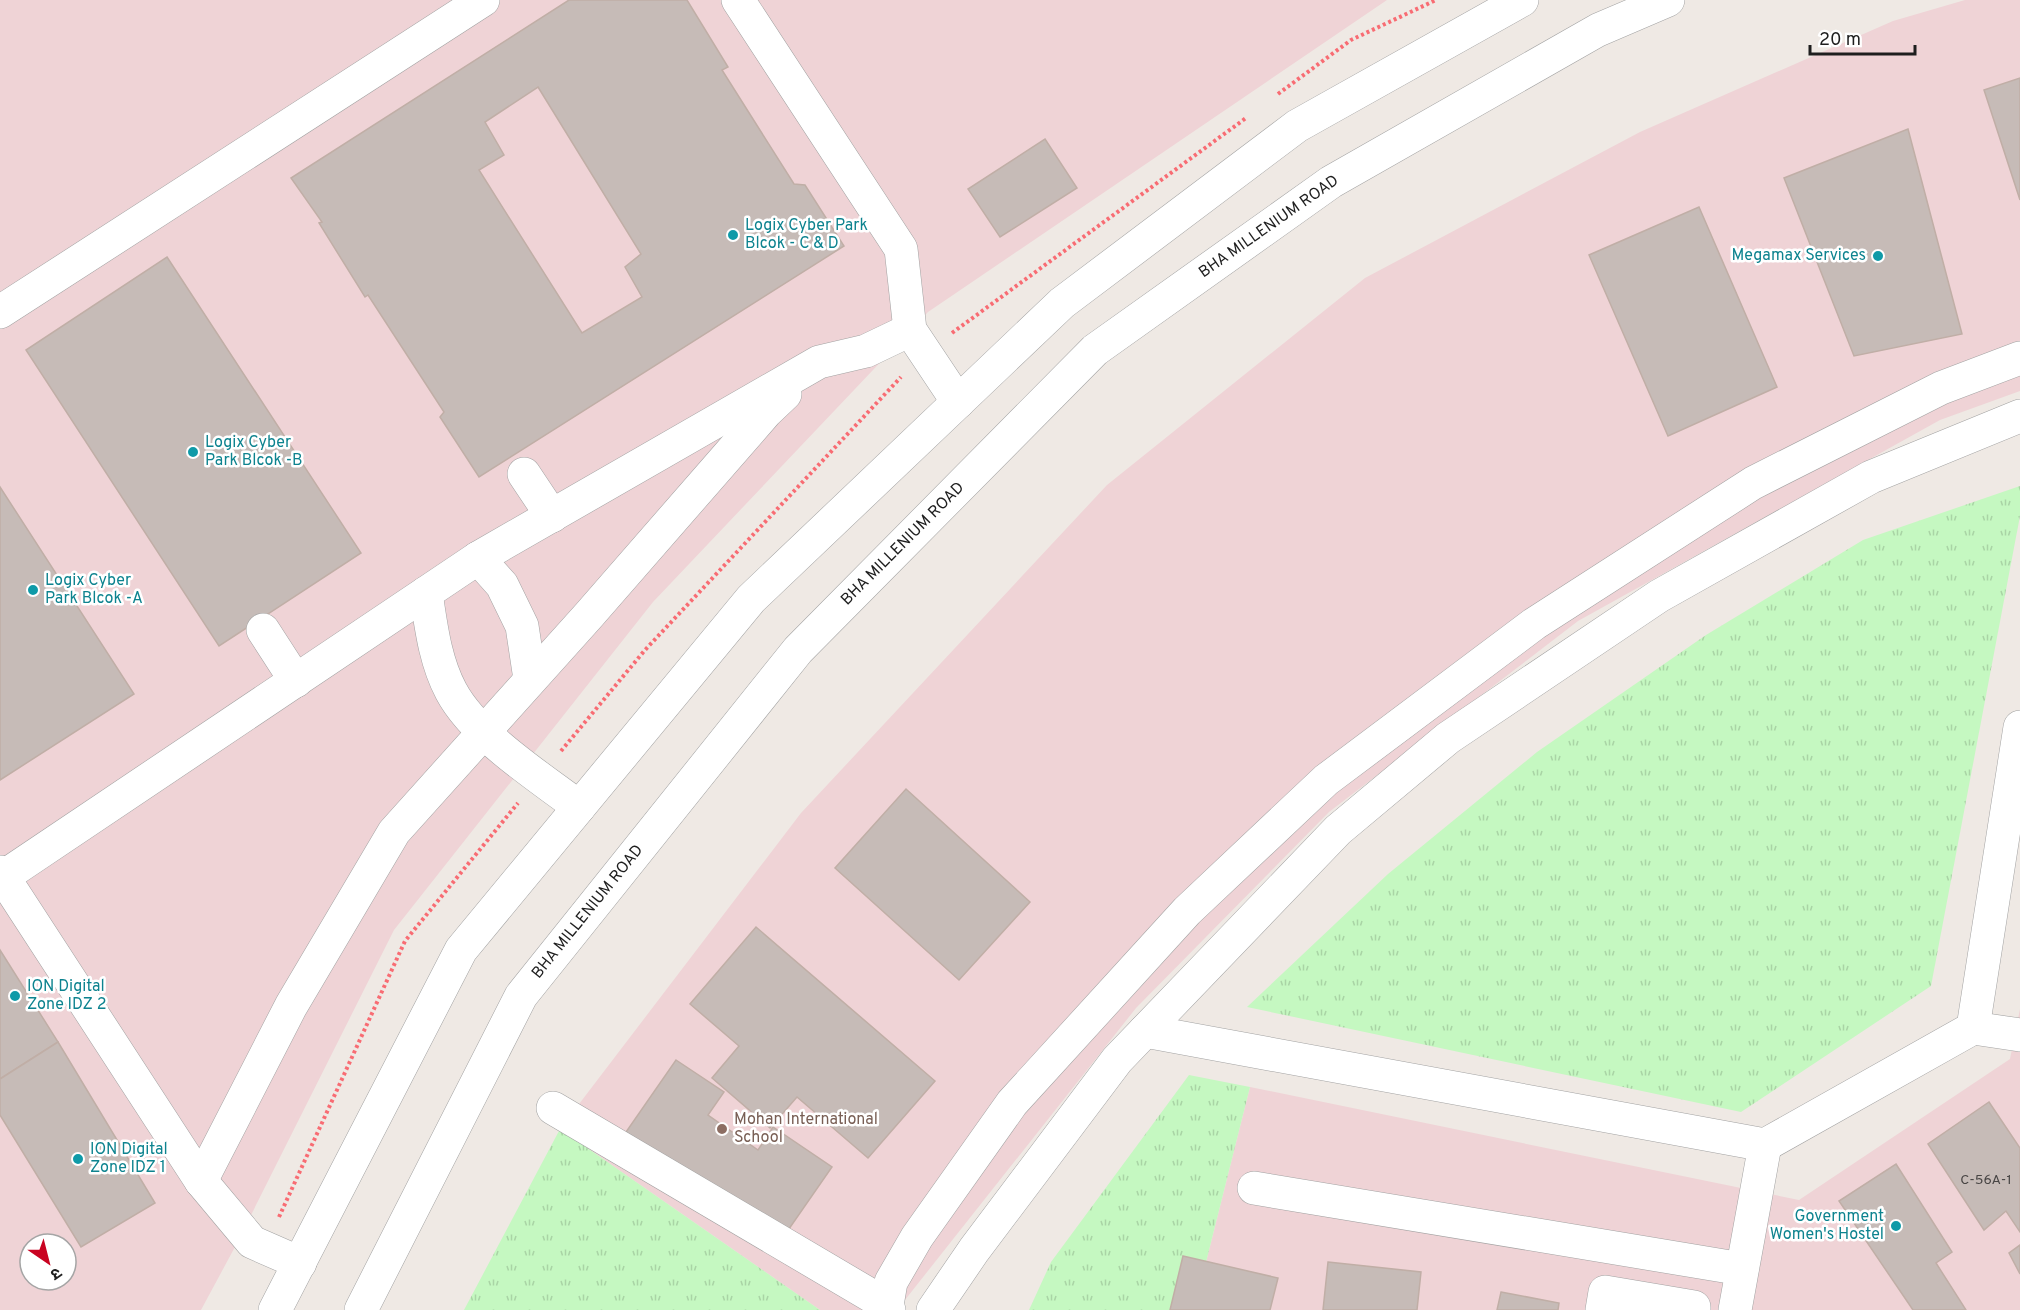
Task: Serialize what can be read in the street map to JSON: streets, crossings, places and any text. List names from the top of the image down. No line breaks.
{"streets":{"street":["BHA MILLENIUM ROAD"]},"places":["Logix Cyber Park Blcok - C & D","Megamax Services","Logix Cyber Park Blcok -B","Logix Cyber Park Blcok -A","ION Digital Zone IDZ 2","Mohan International School","ION Digital Zone IDZ 1","Government Women's Hostel"],"house_numbers":["C-56A-1"],"scale_bar":"20 m","north":"bottom right"}
